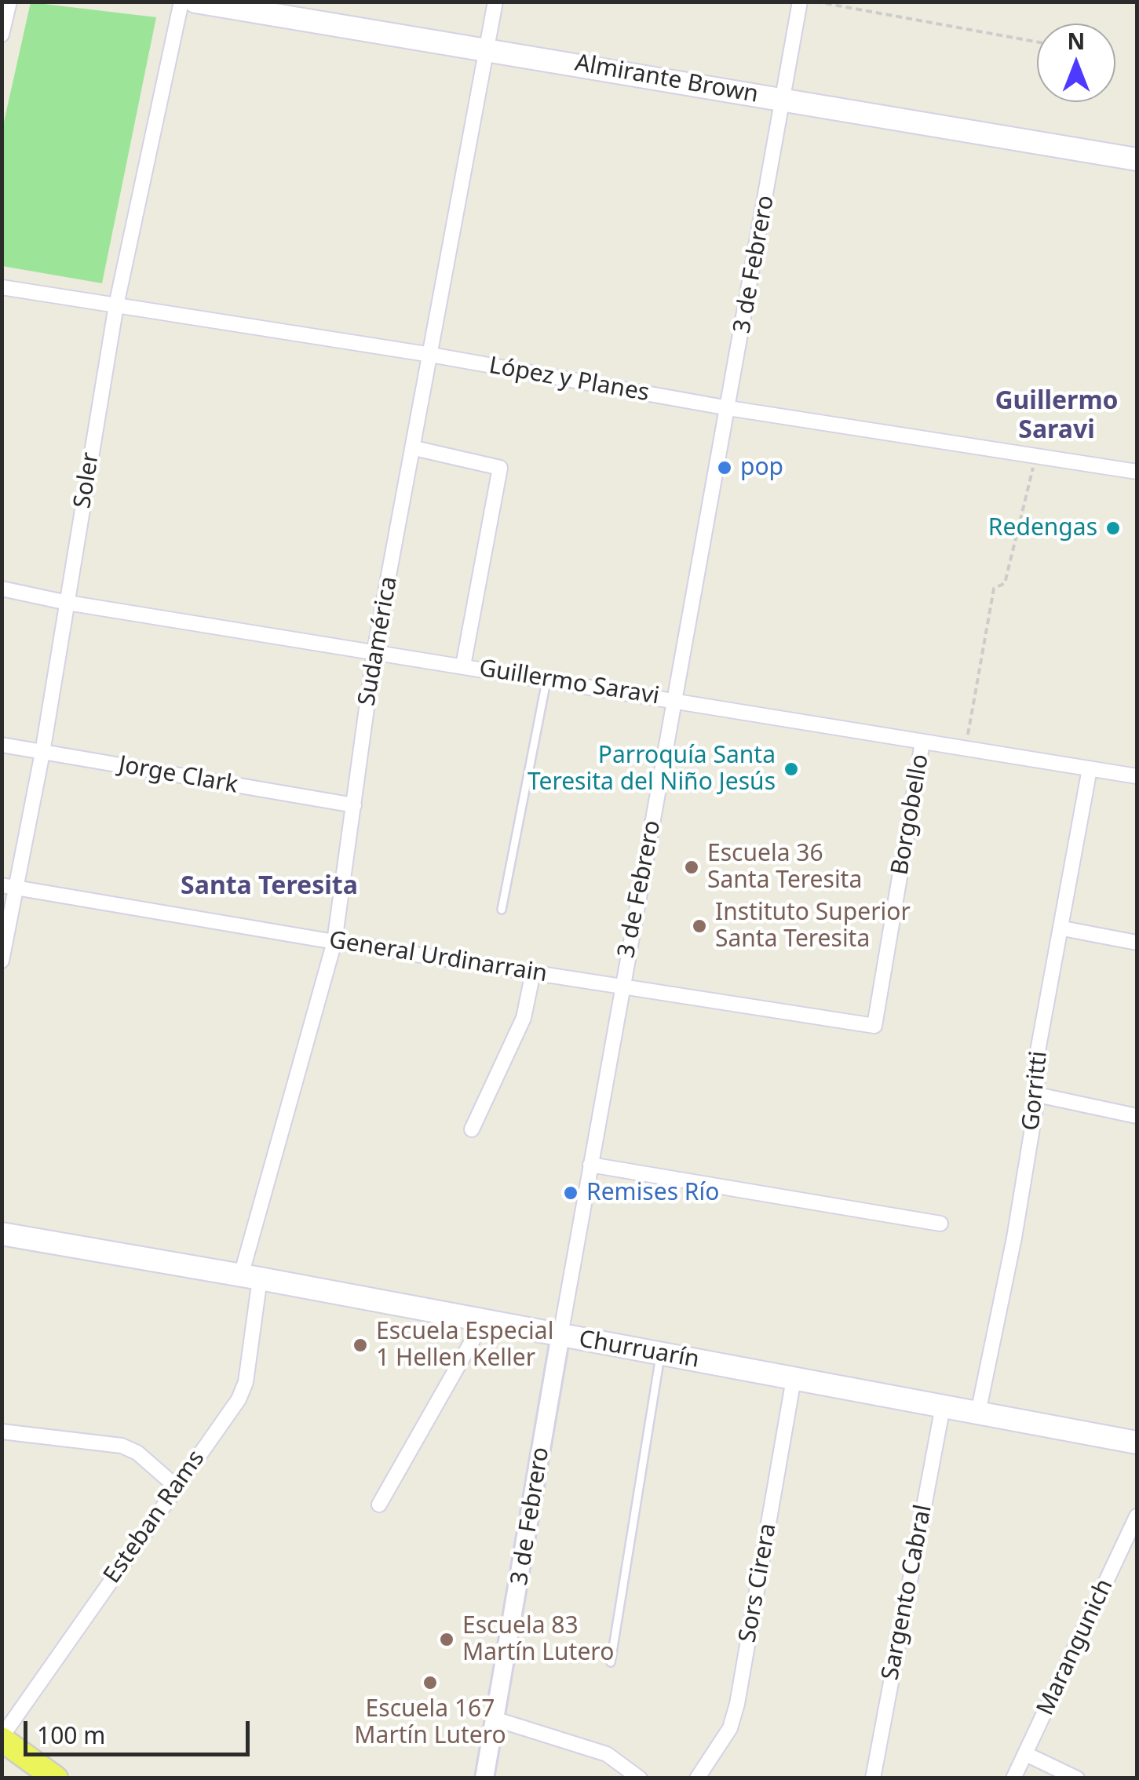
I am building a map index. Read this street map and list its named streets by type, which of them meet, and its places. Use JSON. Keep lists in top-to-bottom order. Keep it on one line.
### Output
{"streets":{"main road":["Almirante Brown","Churruarín"],"street":["3 de Febrero","López y Planes","Soler","Sudamérica","Guillermo Saravi","Jorge Clark","Borgobello","General Urdinarrain","Gorritti","Esteban Rams","Sors Cirera","Sargento Cabral","Marangunich"]},"crossings":[["Almirante Brown","3 de Febrero"],["Almirante Brown","Sudamérica"],["3 de Febrero","López y Planes"],["3 de Febrero","Guillermo Saravi"],["3 de Febrero","General Urdinarrain"],["3 de Febrero","Churruarín"],["López y Planes","Soler"],["López y Planes","Sudamérica"],["Soler","Guillermo Saravi"],["Soler","Jorge Clark"],["Soler","General Urdinarrain"],["Sudamérica","Guillermo Saravi"],["Sudamérica","Jorge Clark"],["Sudamérica","General Urdinarrain"],["Sudamérica","Churruarín"],["Sudamérica","Esteban Rams"],["Guillermo Saravi","Borgobello"],["Guillermo Saravi","Gorritti"],["Borgobello","General Urdinarrain"],["Gorritti","Churruarín"],["Churruarín","Esteban Rams"],["Churruarín","Sors Cirera"],["Churruarín","Sargento Cabral"]],"districts":["Guillermo Saravi","Santa Teresita"],"places":["pop","Redengas","Parroquía Santa Teresita del Niño Jesús","Escuela 36 Santa Teresita","Instituto Superior Santa Teresita","Remises Río","Escuela Especial 1 Hellen Keller","Escuela 83 Martín Lutero","Escuela 167 Martín Lutero"],"scale_bar":"100 m","north":"top"}
